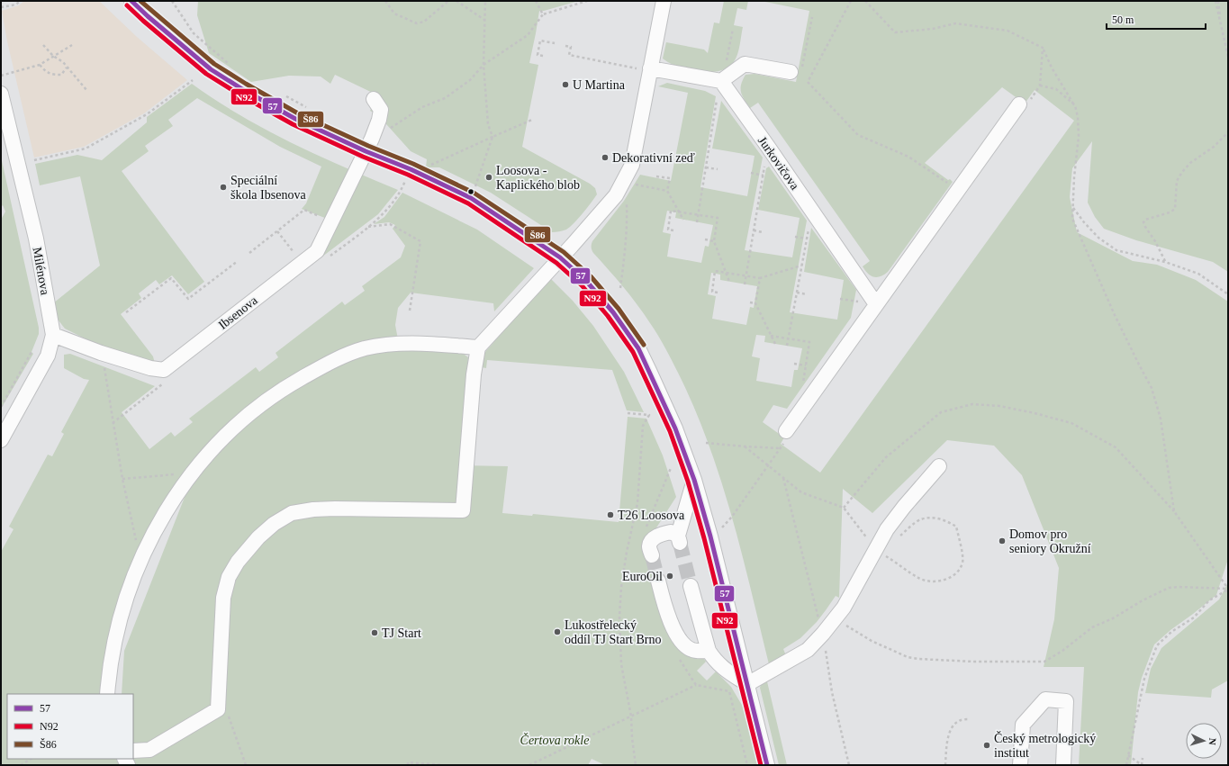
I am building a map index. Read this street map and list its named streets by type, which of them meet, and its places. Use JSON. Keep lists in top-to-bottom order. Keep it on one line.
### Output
{"streets":{"street":["Jurkovičova","Milénova","Ibsenova"]},"crossings":[["Milénova","Ibsenova"]],"parks":["Čertova rokle"],"places":["U Martina","Dekorativní zeď","Loosova - Kaplického blob","Speciální škola Ibsenova","T26 Loosova","Domov pro seniory Okružní","EuroOil","Lukostřelecký oddíl TJ Start Brno","TJ Start","Český metrologický institut"],"lines":["transit line 57","transit line Š86","transit line N92"],"legend":["57","N92","Š86"],"scale_bar":"50 m","north":"right"}
